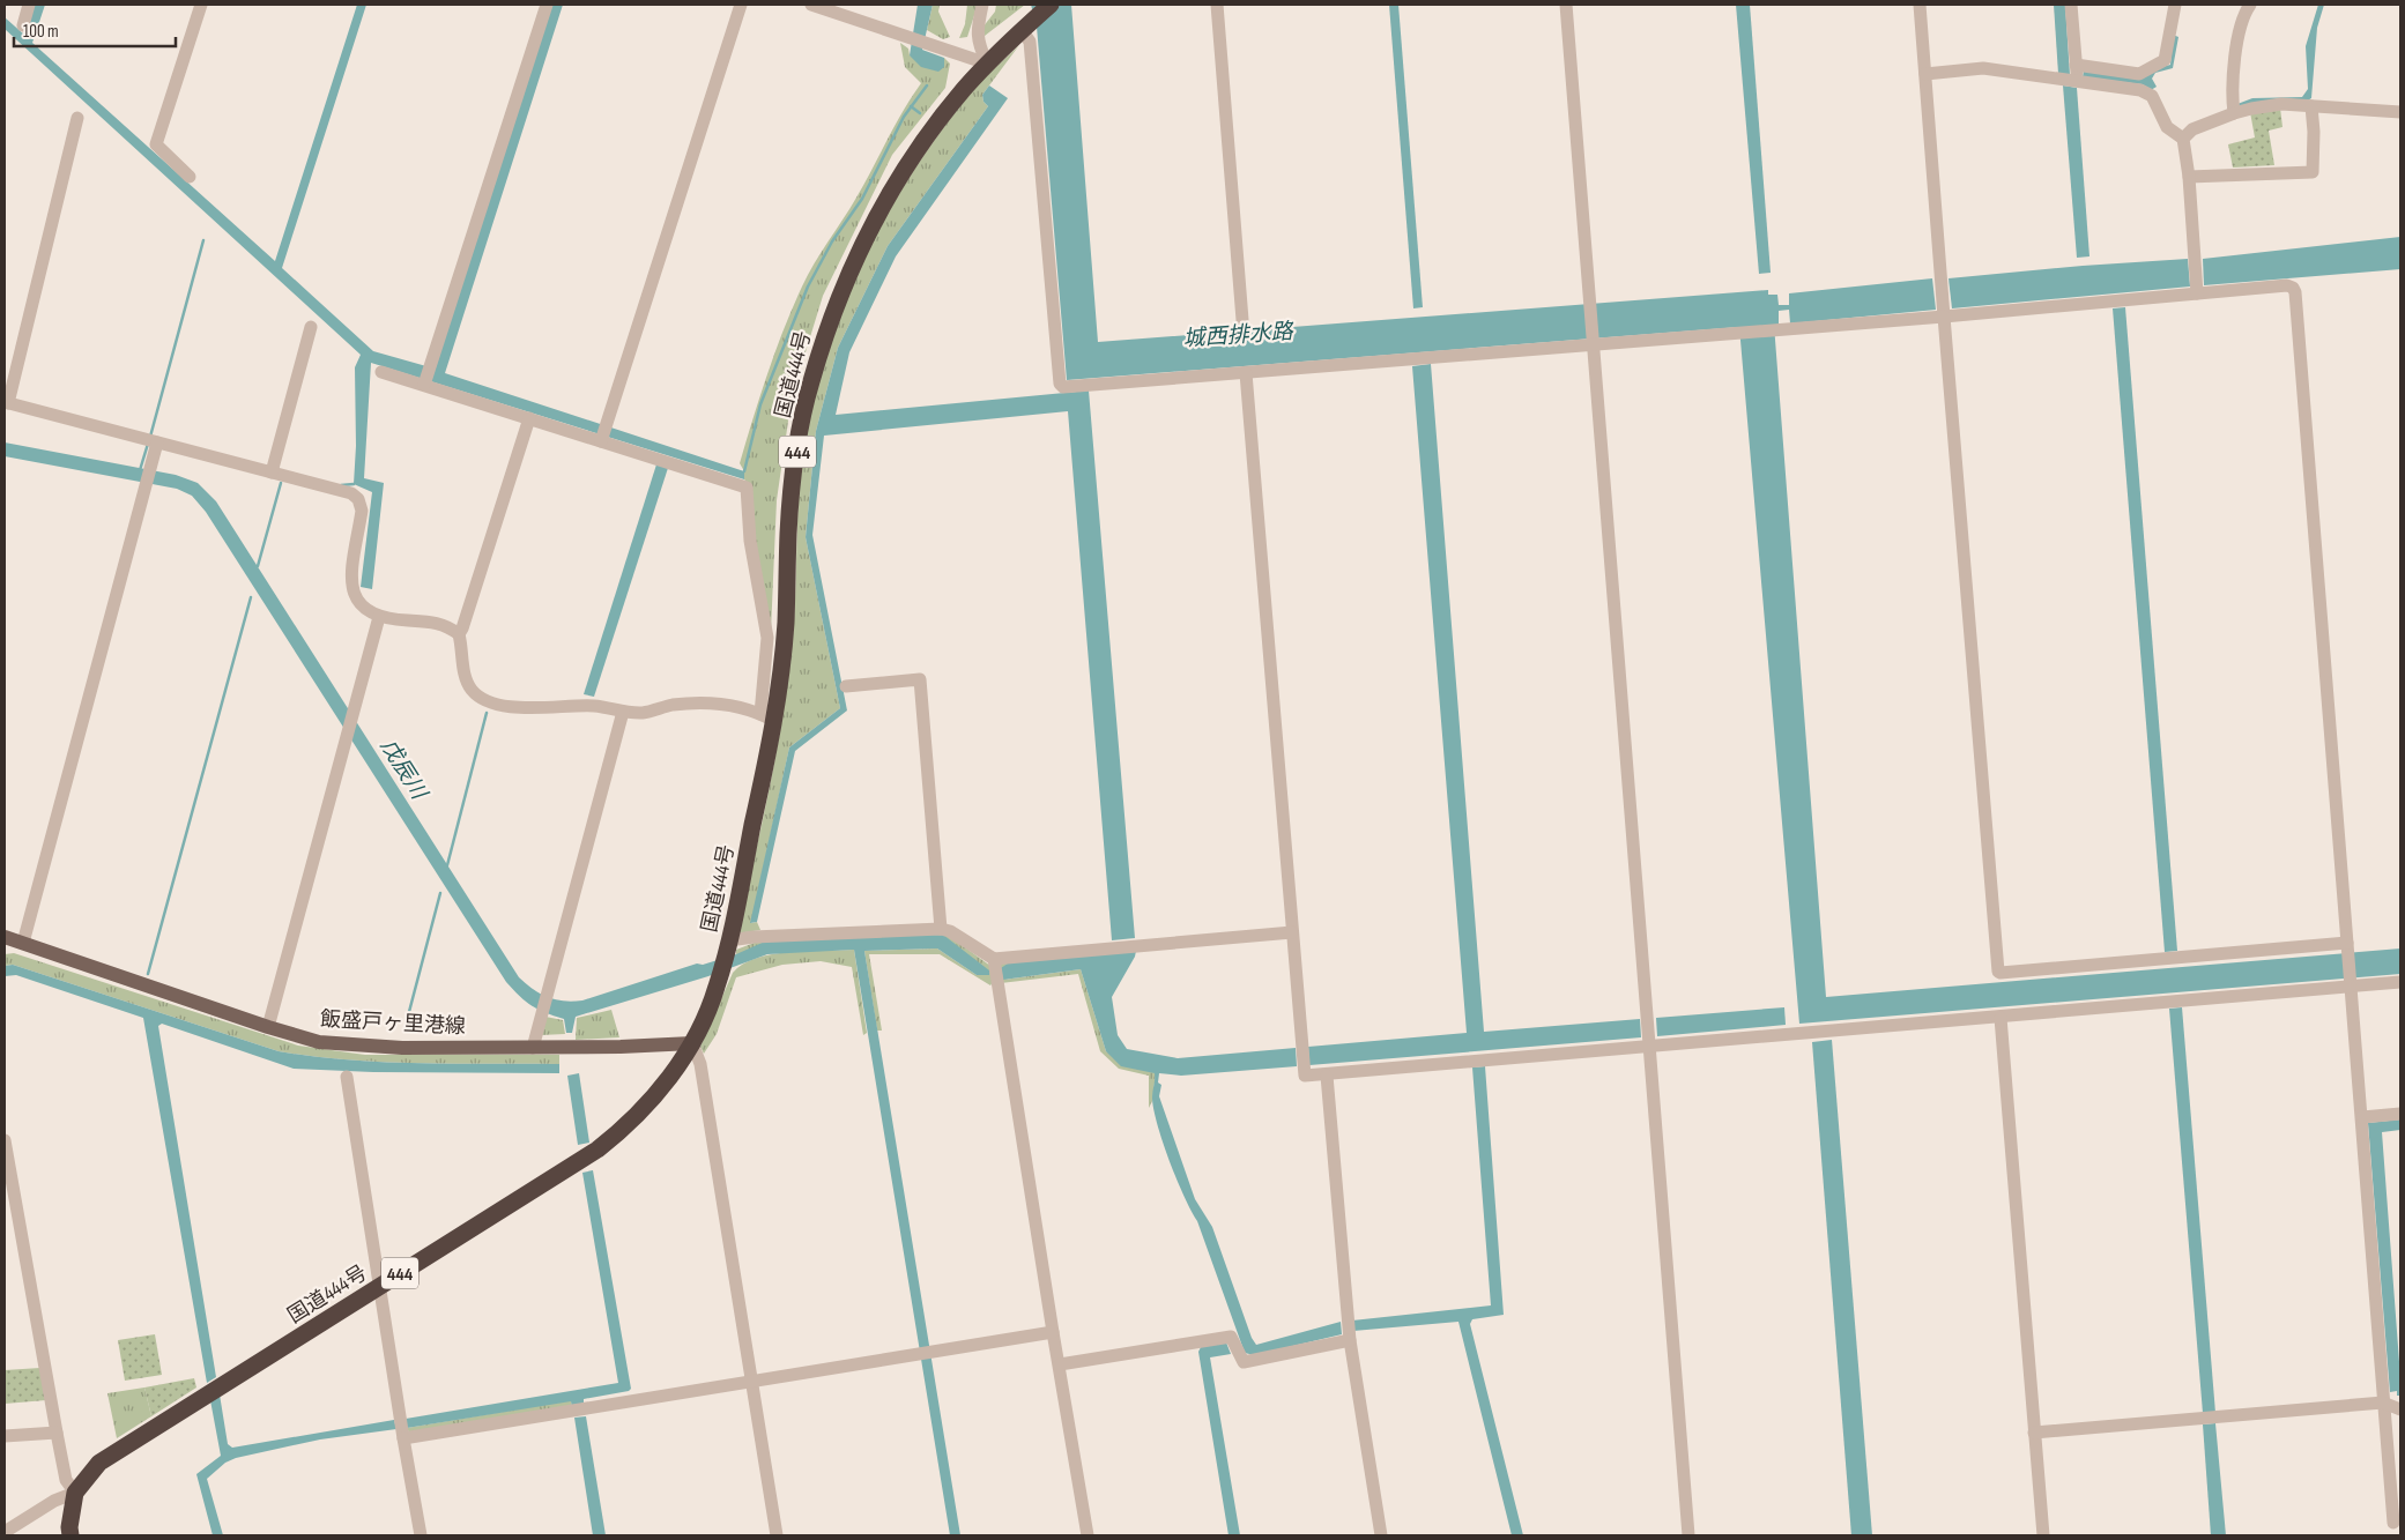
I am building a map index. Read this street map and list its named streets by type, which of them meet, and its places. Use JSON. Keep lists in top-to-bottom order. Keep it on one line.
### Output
{"streets":{"highway":["国道444号","444"],"main road":["飯盛戸ヶ里港線"]},"crossings":[["国道444号","飯盛戸ヶ里港線"]],"water":["城西排水路","戊辰川"],"scale_bar":"100 m"}
